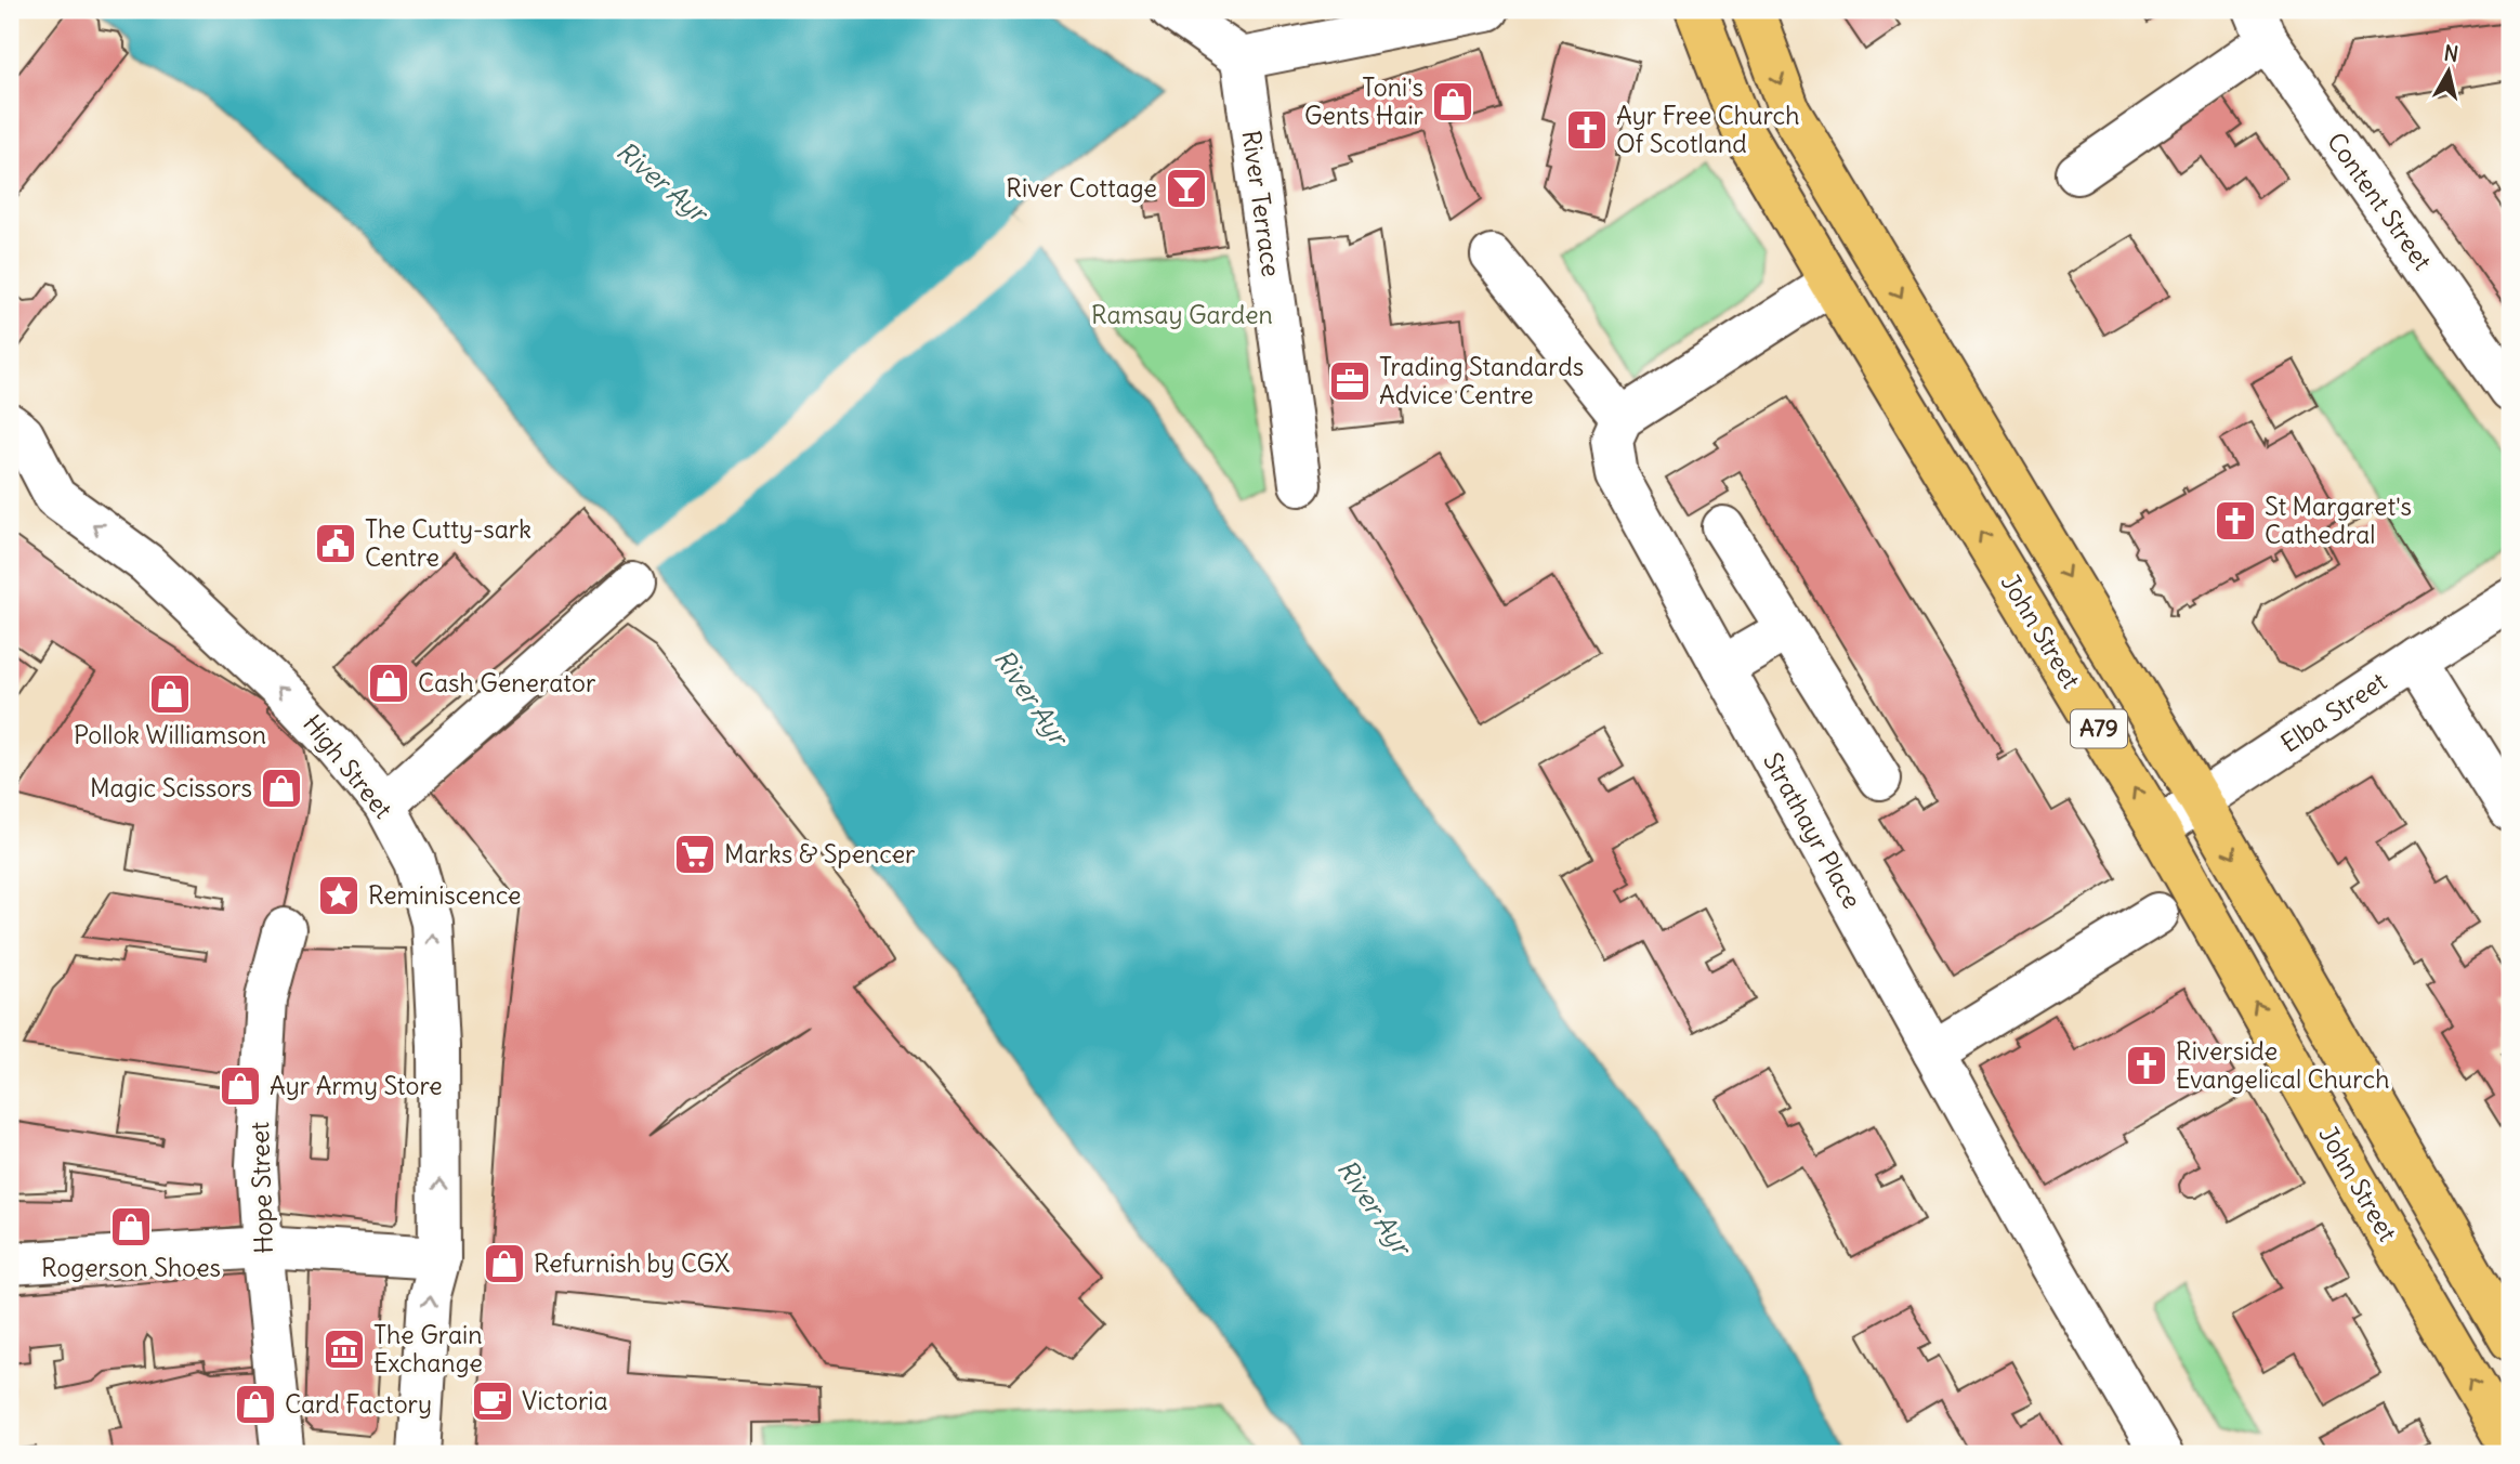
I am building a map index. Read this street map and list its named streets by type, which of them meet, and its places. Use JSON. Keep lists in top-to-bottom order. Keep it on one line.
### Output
{"streets":{"main road":["John Street","A79"],"street":["Content Street","River Terrace","Elba Street","High Street","Strathayr Place","Hope Street"]},"crossings":[["John Street","Elba Street"]],"one_way":["High Street"],"water":["River Ayr"],"parks":["Ramsay Garden"],"places":{"shop":["Toni's Gents Hair","Cash Generator","Pollok Williamson","Magic Scissors","Ayr Army Store","Rogerson Shoes","Refurnish by CGX","Card Factory"],"church":["Ayr Free Church Of Scotland","St Margaret's Cathedral","Riverside Evangelical Church"],"bar":["River Cottage"],"office":["Trading Standards Advice Centre"],"public building":["The Cutty-sark Centre"],"supermarket":["Marks & Spencer"],"place":["Reminiscence"],"museum":["The Grain Exchange"],"cafe":["Victoria"]},"north":"top"}
